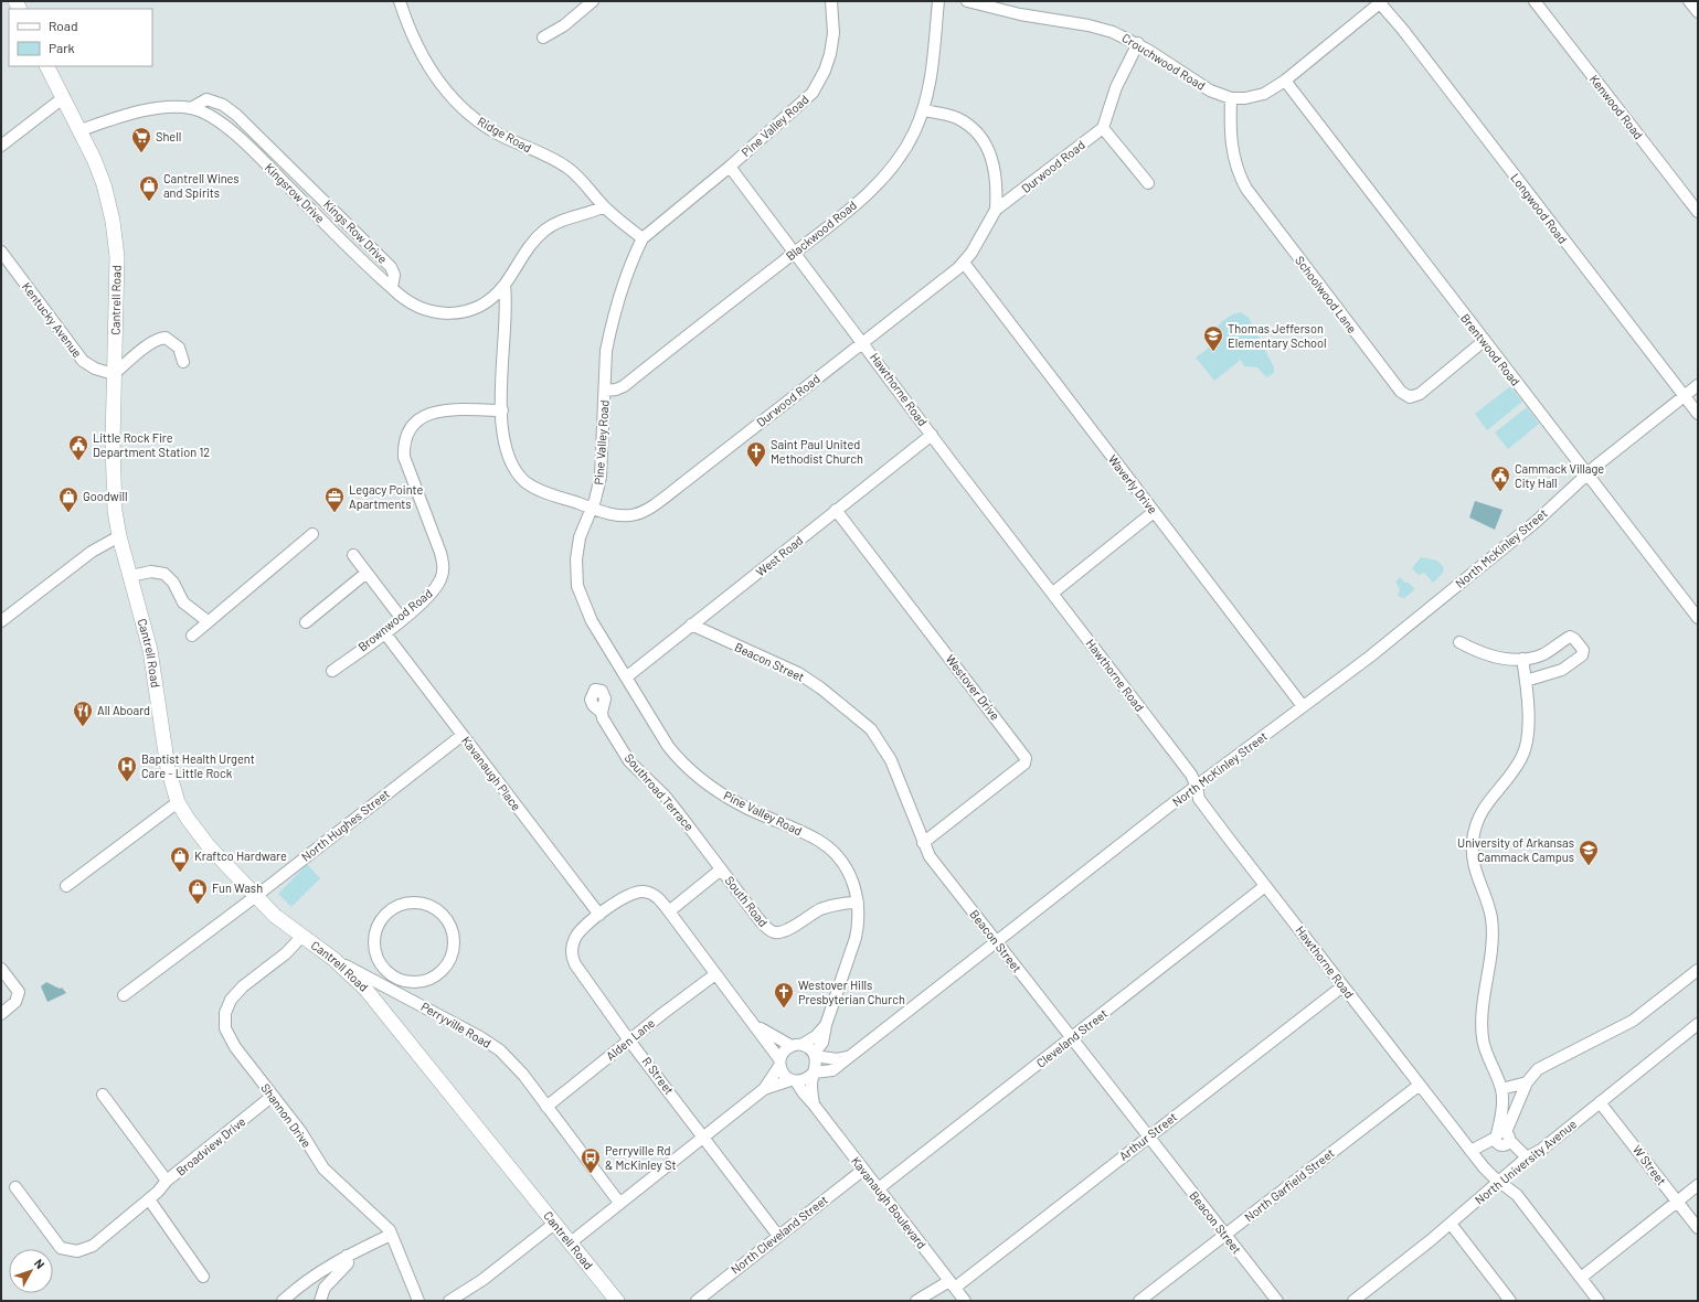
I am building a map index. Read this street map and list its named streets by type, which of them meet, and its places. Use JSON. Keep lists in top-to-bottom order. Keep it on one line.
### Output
{"streets":{"main road":["Cantrell Road"],"street":["Crouchwood Road","Kenwood Road","Pine Valley Road","Ridge Road","Durwood Road","Kingsrow Drive","Longwood Road","Blackwood Road","Kings Row Drive","Schoolwood Lane","Kentucky Avenue","Brentwood Road","Hawthorne Road","Waverly Drive","North McKinley Street","West Road","Brownwood Road","Beacon Street","Westover Drive","Kavanaugh Place","Southroad Terrace","North Hughes Street","South Road","Perryville Road","Cleveland Street","Alden Lane","R Street","Shannon Drive","Arthur Street","Broadview Drive","North University Avenue","W Street","North Garfield Street","Kavanaugh Boulevard","North Cleveland Street"]},"crossings":[["Crouchwood Road","Longwood Road"],["Crouchwood Road","Schoolwood Lane"],["Crouchwood Road","Brentwood Road"],["Pine Valley Road","Ridge Road"],["Pine Valley Road","Durwood Road"],["Pine Valley Road","Blackwood Road"],["Pine Valley Road","Hawthorne Road"],["Pine Valley Road","North McKinley Street"],["Pine Valley Road","West Road"],["Pine Valley Road","South Road"],["Pine Valley Road","Kavanaugh Boulevard"],["Durwood Road","Hawthorne Road"],["Durwood Road","Waverly Drive"],["Durwood Road","Brownwood Road"],["Kingsrow Drive","Kings Row Drive"],["Longwood Road","North McKinley Street"],["Blackwood Road","Hawthorne Road"],["Kings Row Drive","Cantrell Road"],["Schoolwood Lane","Brentwood Road"],["Cantrell Road","Kentucky Avenue"],["Cantrell Road","North Hughes Street"],["Cantrell Road","Perryville Road"],["Cantrell Road","Shannon Drive"],["Brentwood Road","North McKinley Street"],["Hawthorne Road","North McKinley Street"],["Hawthorne Road","West Road"],["Hawthorne Road","Cleveland Street"],["Hawthorne Road","Arthur Street"],["Hawthorne Road","North University Avenue"],["Hawthorne Road","North Garfield Street"],["Waverly Drive","North McKinley Street"],["North McKinley Street","Beacon Street"],["North McKinley Street","Kavanaugh Boulevard"],["West Road","Beacon Street"],["West Road","Westover Drive"],["Brownwood Road","Kavanaugh Place"],["Beacon Street","Westover Drive"],["Beacon Street","Cleveland Street"],["Beacon Street","Arthur Street"],["Beacon Street","North Garfield Street"],["Kavanaugh Place","North Hughes Street"],["Kavanaugh Place","R Street"],["Southroad Terrace","South Road"],["Perryville Road","Alden Lane"],["Cleveland Street","Kavanaugh Boulevard"],["Alden Lane","R Street"],["R Street","North Cleveland Street"],["Shannon Drive","Broadview Drive"],["Arthur Street","Kavanaugh Boulevard"],["North University Avenue","W Street"],["Kavanaugh Boulevard","North Cleveland Street"]],"places":{"supermarket":["Shell"],"shop":["Cantrell Wines and Spirits","Goodwill","Kraftco Hardware","Fun Wash"],"school or university":["Thomas Jefferson Elementary School","University of Arkansas Cammack Campus"],"public building":["Little Rock Fire Department Station 12","Cammack Village City Hall"],"church":["Saint Paul United Methodist Church","Westover Hills Presbyterian Church"],"office":["Legacy Pointe Apartments"],"restaurant":["All Aboard"],"hospital":["Baptist Health Urgent Care - Little Rock"],"bus stop":["Perryville Rd & McKinley St"]},"legend":["Road","Park"],"north":"top right"}
